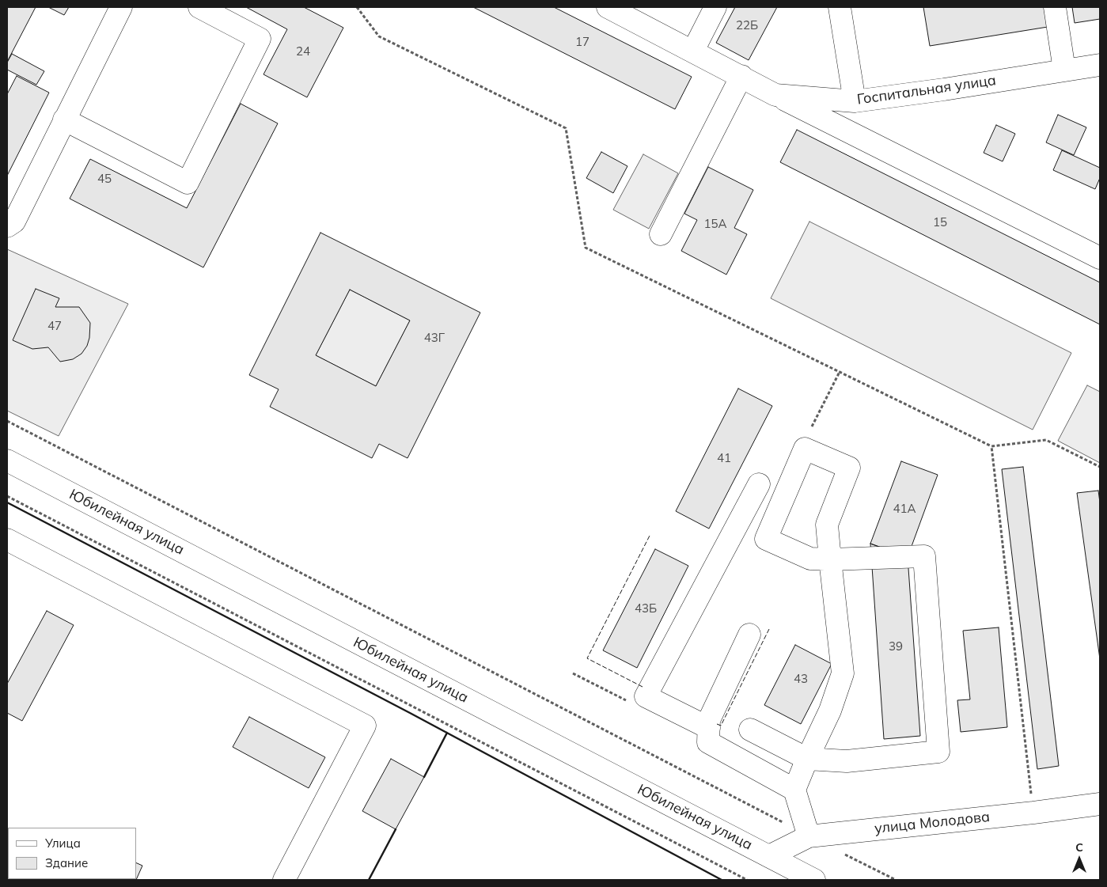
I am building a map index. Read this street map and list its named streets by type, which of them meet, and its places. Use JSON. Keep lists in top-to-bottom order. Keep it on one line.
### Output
{"streets":{"main road":["Госпитальная улица","Юбилейная улица","улица Молодова"]},"crossings":[["Юбилейная улица","улица Молодова"]],"house_numbers":["22Б","17","24","45","15","15А","47","43Г","41","41А","43Б","39","43"],"legend":["Улица","Здание"],"north":"top"}
